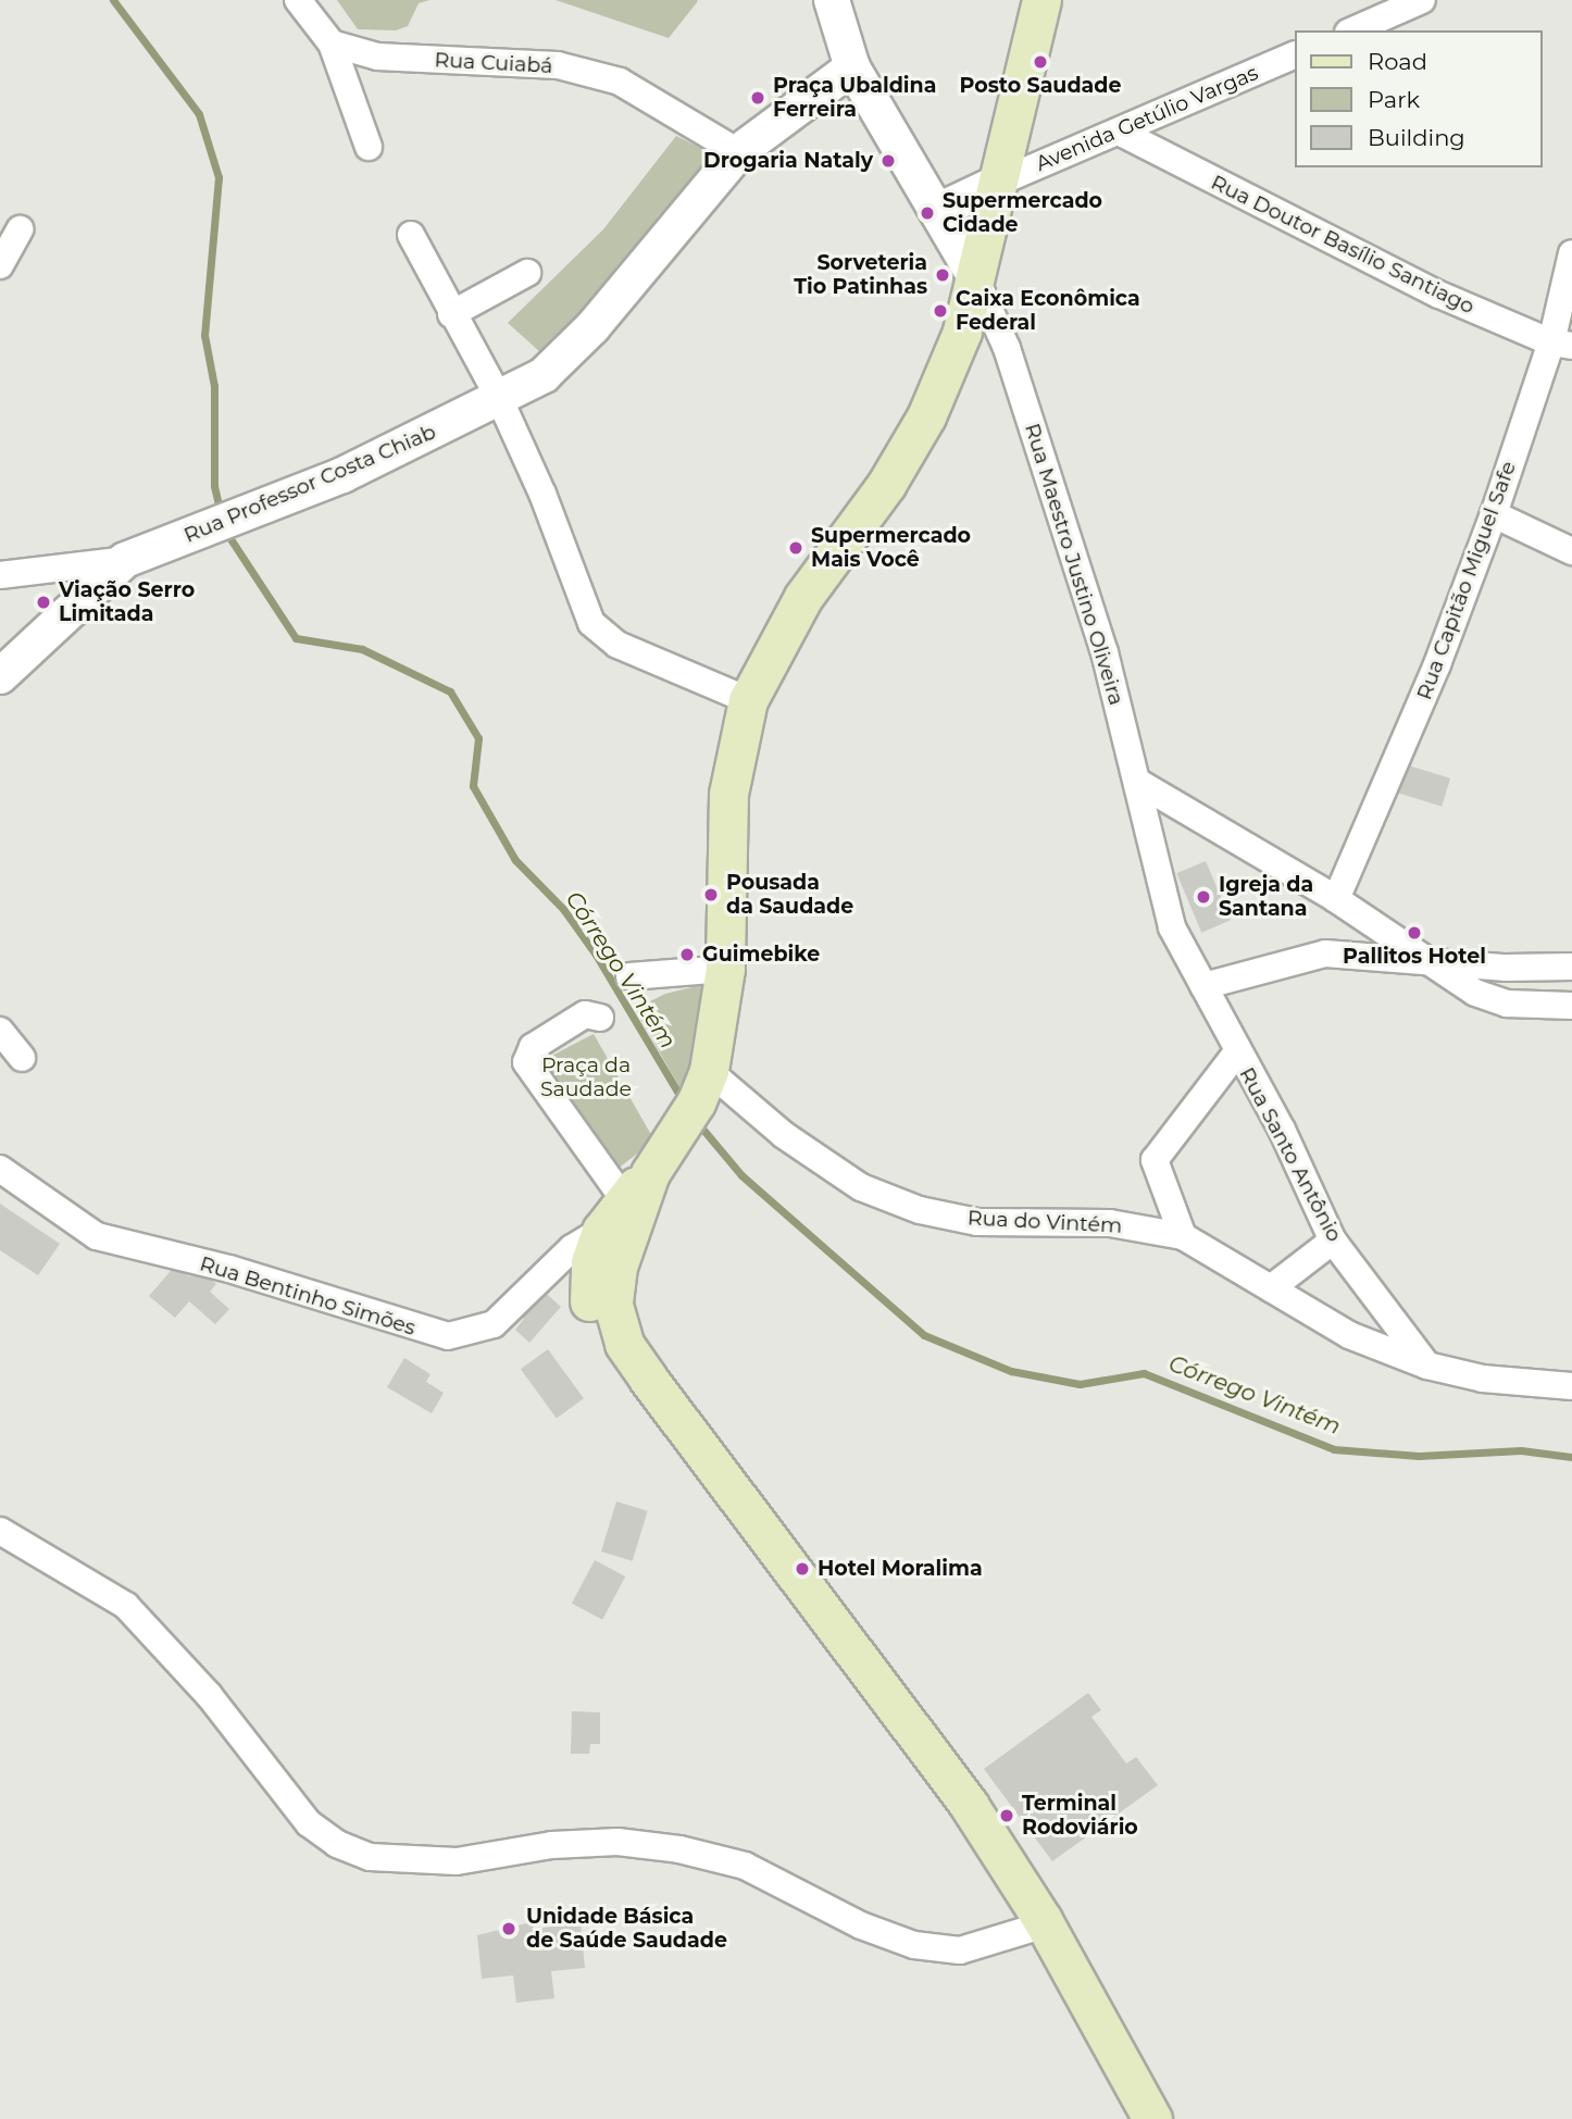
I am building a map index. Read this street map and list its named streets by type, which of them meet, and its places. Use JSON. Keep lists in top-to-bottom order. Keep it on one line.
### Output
{"streets":{"street":["Rua Cuiabá","Avenida Getúlio Vargas","Rua Doutor Basílio Santiago","Rua Professor Costa Chiab","Rua Maestro Justino Oliveira","Rua Capitão Miguel Safe","Rua Santo Antônio","Rua do Vintém","Rua Bentinho Simões"]},"crossings":[["Rua Cuiabá","Rua Professor Costa Chiab"],["Avenida Getúlio Vargas","Rua Doutor Basílio Santiago"],["Rua Doutor Basílio Santiago","Rua Capitão Miguel Safe"],["Rua Maestro Justino Oliveira","Rua Santo Antônio"],["Rua Santo Antônio","Rua do Vintém"]],"water":["Córrego Vintém"],"parks":["Praça da Saudade"],"places":["Posto Saudade","Praça Ubaldina Ferreira","Drogaria Nataly","Supermercado Cidade","Sorveteria Tio Patinhas","Caixa Econômica Federal","Supermercado Mais Você","Viação Serro Limitada","Pousada da Saudade","Igreja da Santana","Pallitos Hotel","Guimebike","Hotel Moralima","Terminal Rodoviário","Unidade Básica de Saúde Saudade"],"legend":["Road","Park","Building"]}
